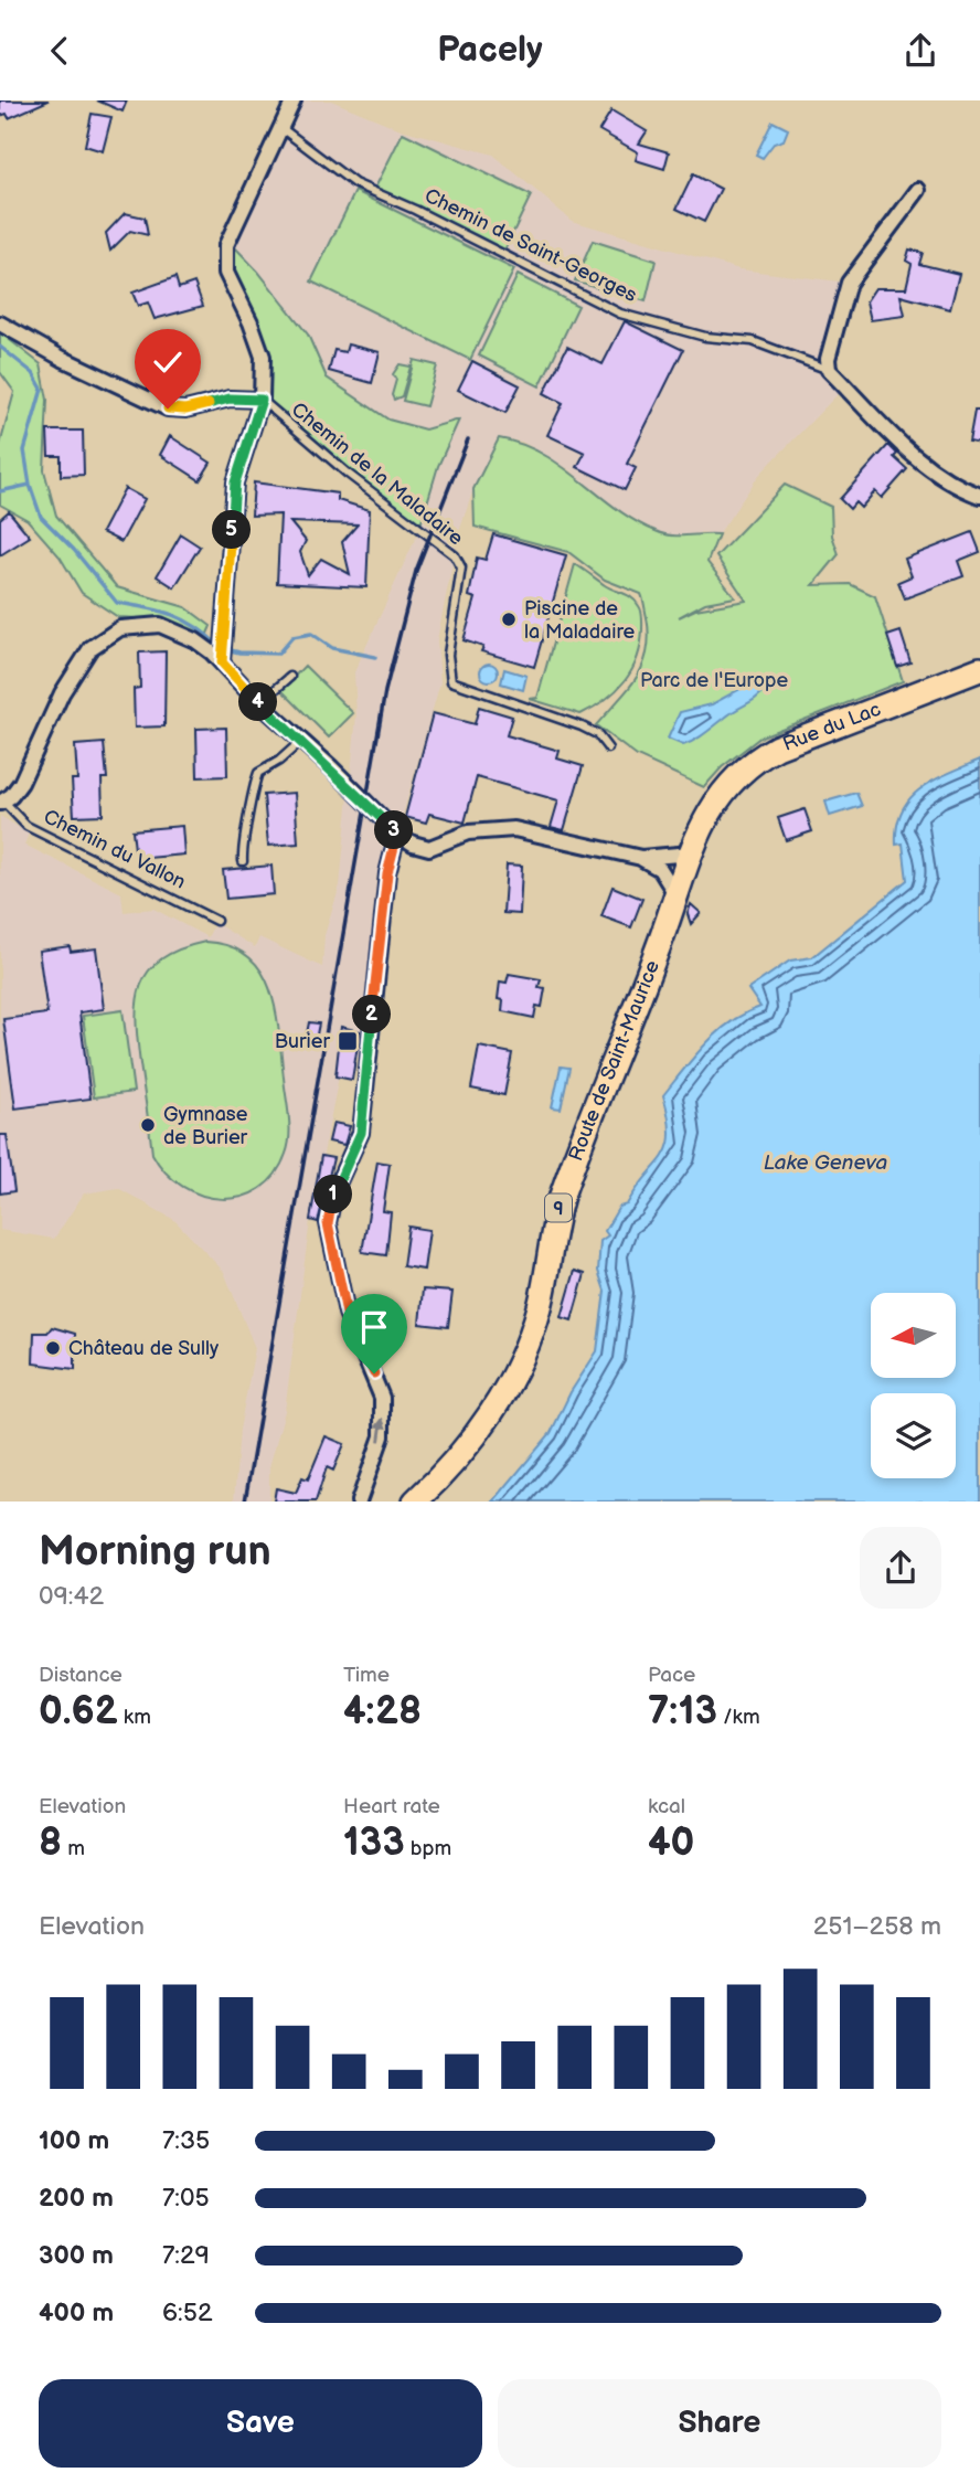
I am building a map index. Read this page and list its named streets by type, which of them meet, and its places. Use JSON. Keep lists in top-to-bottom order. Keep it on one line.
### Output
{"streets":{"main road":["Rue du Lac","Route de Saint-Maurice","9"],"street":["Chemin de Saint-Georges","Chemin du Vallon"],"lane":["Chemin de la Maladaire"]},"crossings":[["Rue du Lac","Route de Saint-Maurice"],["Chemin du Vallon","Route de Saint-Maurice"]],"water":["Lake Geneva"],"parks":["Parc de l'Europe"],"places":{"other":["Piscine de la Maladaire","Gymnase de Burier","Château de Sully"],"transit":["Burier"]},"north":"left","page":{"header":"Pacely","pins":["5","4","3","2","1"],"heading":["Morning run","09:42"],"stats":[["Distance","0.62 km"],["Time","4:28"],["Pace","7:13 /km"],["Elevation","8 m"],["Heart rate","133 bpm"],["kcal","40"]],"chart":["Elevation","251–258 m"],"list":[{"name":"100 m","note":"7:35"},{"name":"200 m","note":"7:05"},{"name":"300 m","note":"7:29"},{"name":"400 m","note":"6:52"}],"buttons":["Save","Share"]}}
